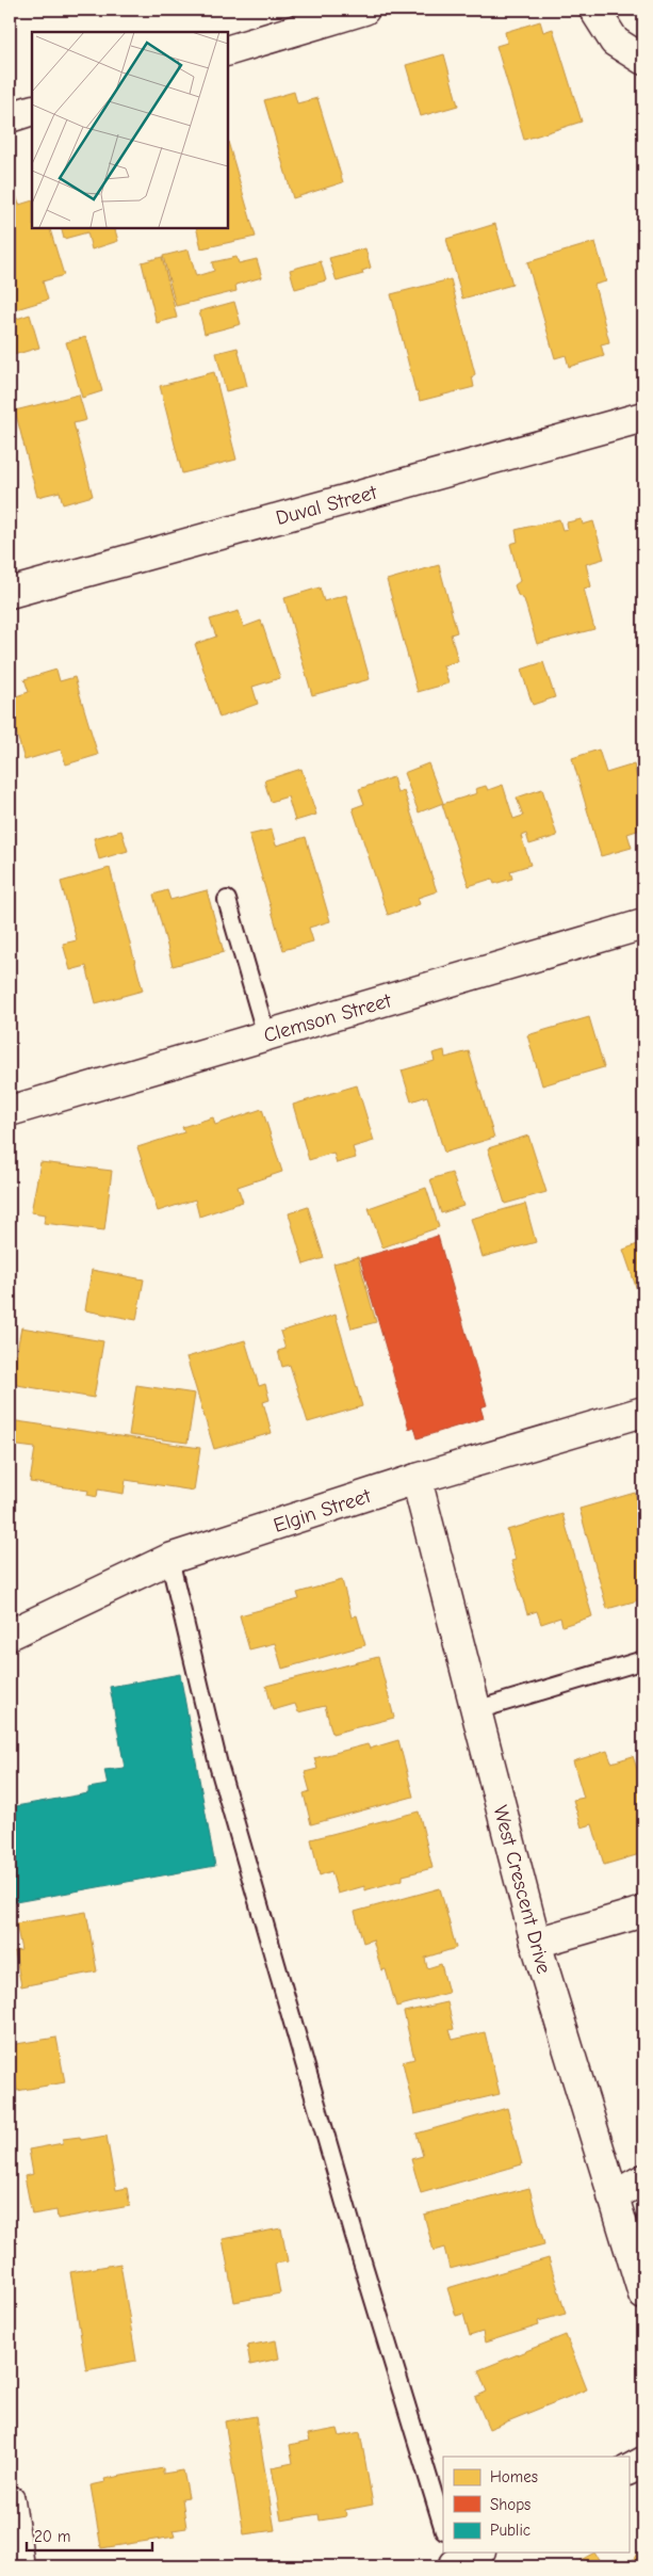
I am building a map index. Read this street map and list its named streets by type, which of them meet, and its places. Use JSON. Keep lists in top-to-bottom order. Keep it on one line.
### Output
{"streets":{"street":["Duval Street","Clemson Street","Elgin Street","West Crescent Drive"]},"crossings":[["Elgin Street","West Crescent Drive"]],"legend":["Homes","Shops","Public"],"scale_bar":"20 m"}
